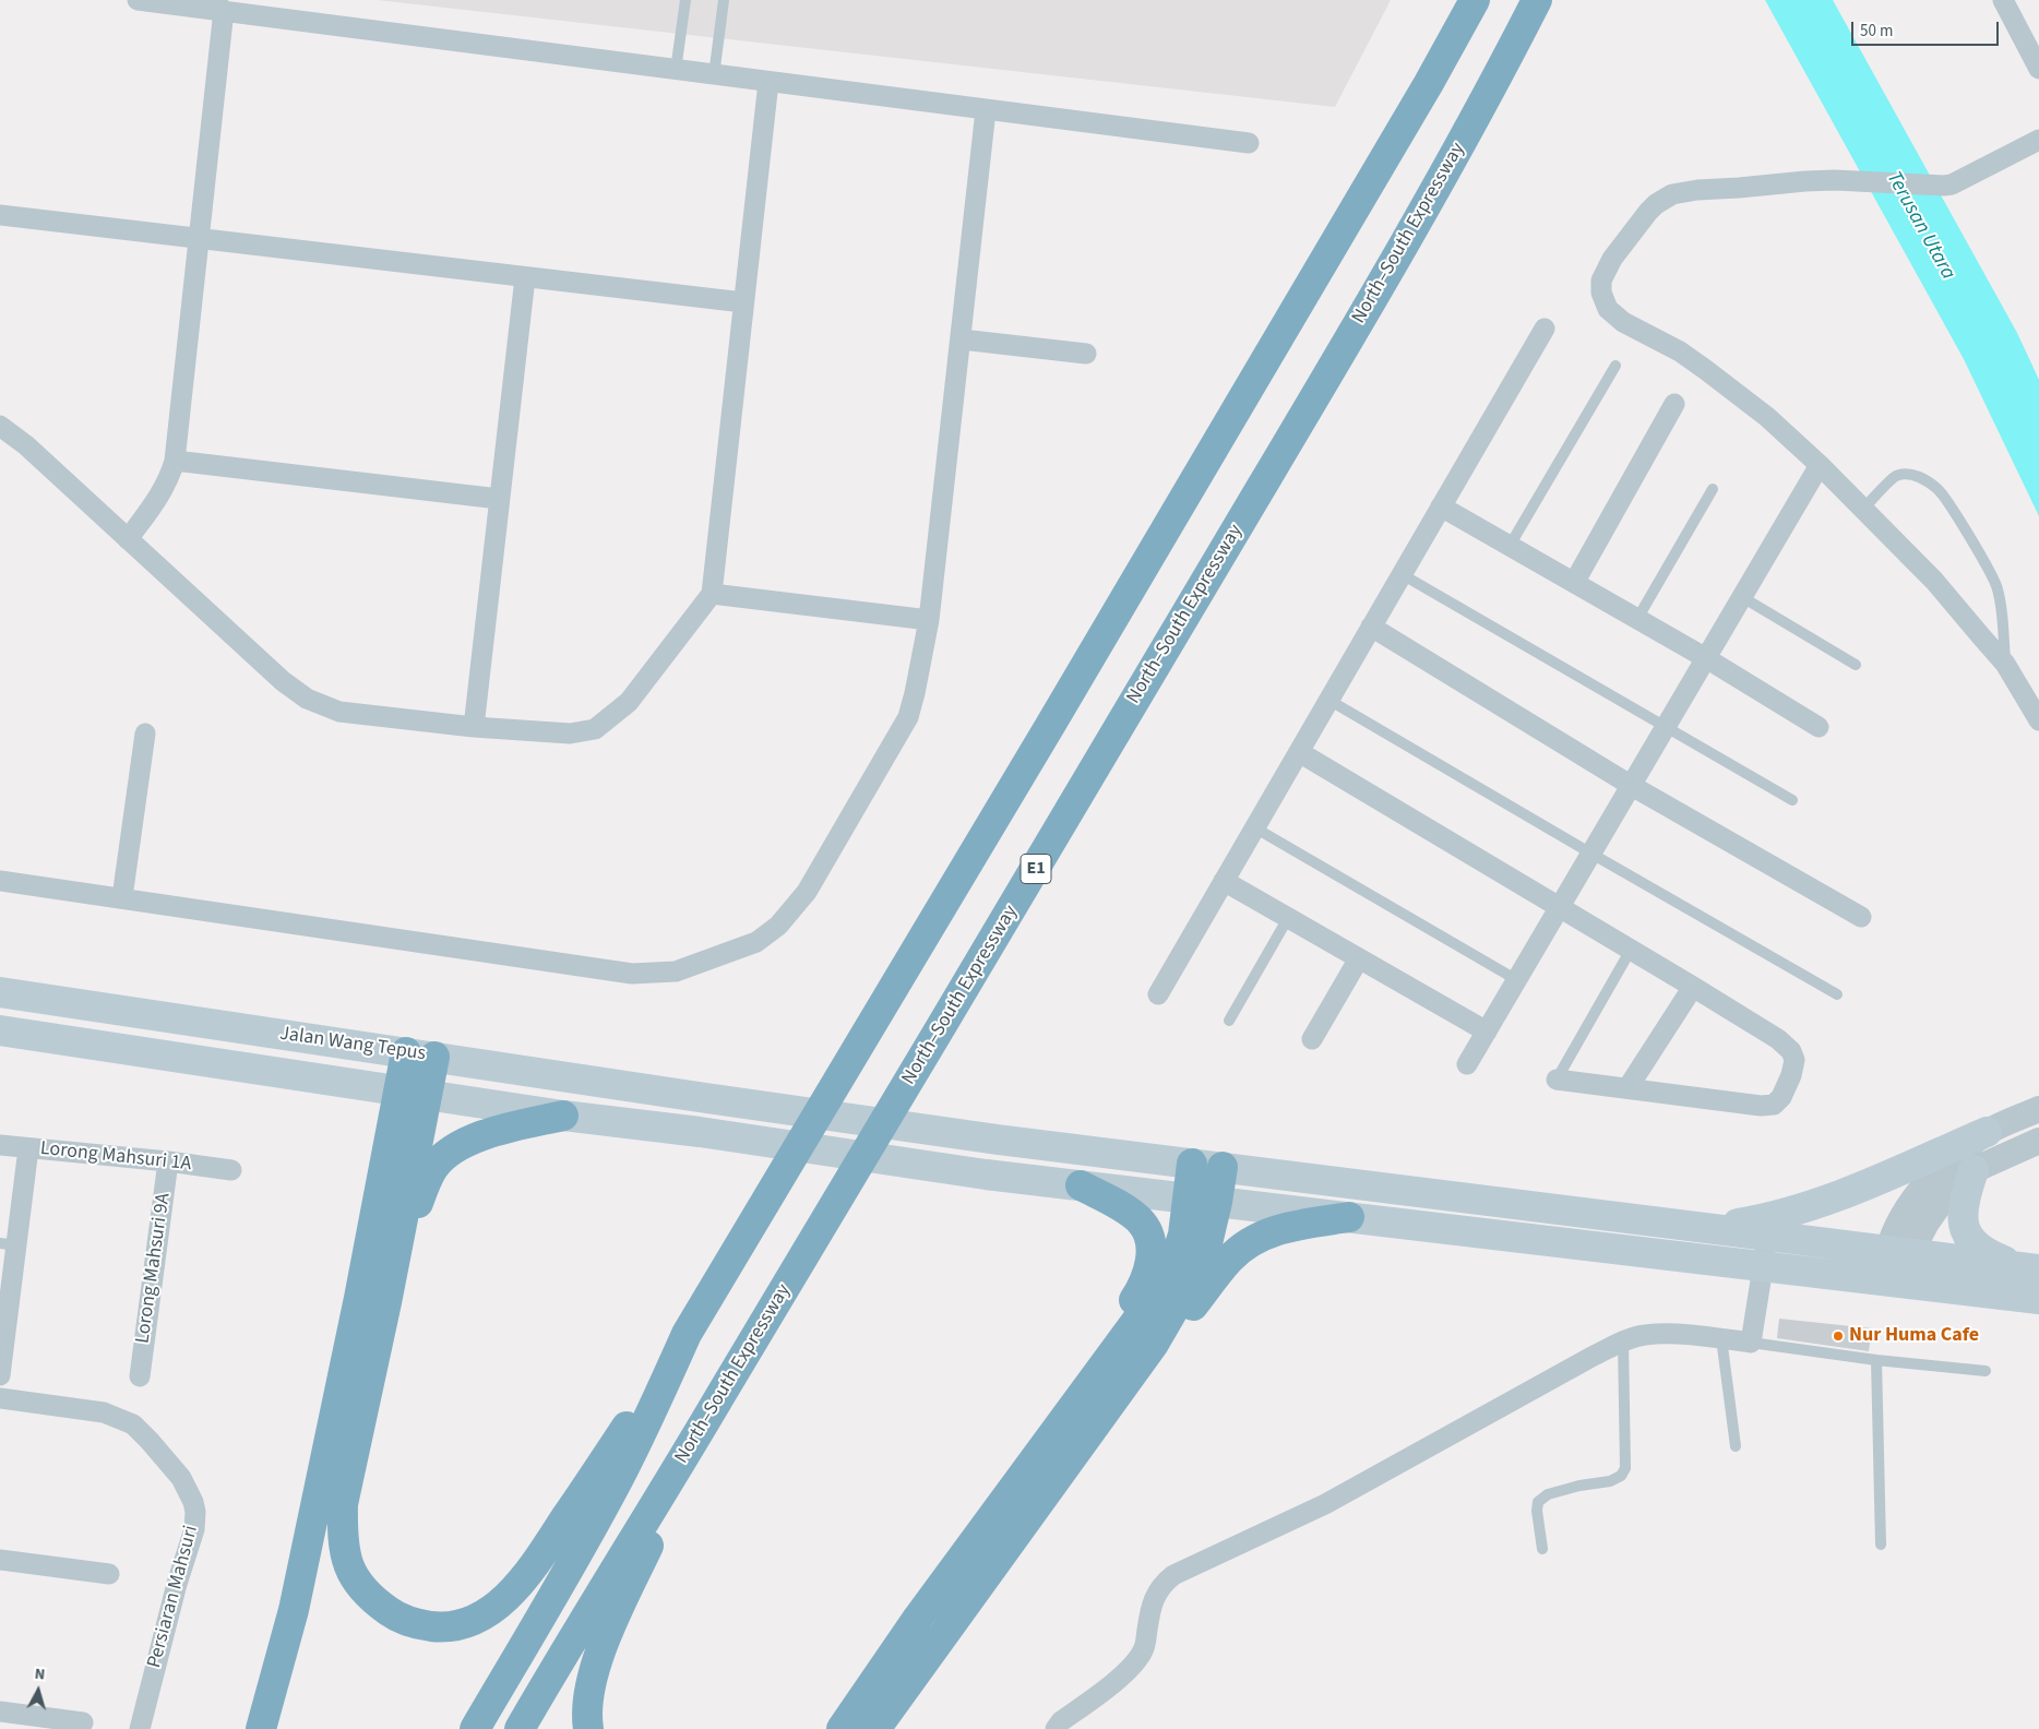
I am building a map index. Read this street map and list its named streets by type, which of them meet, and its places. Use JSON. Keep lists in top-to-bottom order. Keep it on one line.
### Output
{"streets":{"highway":["North–South Expressway","E1"],"main road":["Jalan Wang Tepus"],"street":["Lorong Mahsuri 1A","Lorong Mahsuri 9A","Persiaran Mahsuri"]},"crossings":[["Lorong Mahsuri 1A","Lorong Mahsuri 9A"]],"water":["Terusan Utara"],"places":["Nur Huma Cafe"],"scale_bar":"50 m","north":"top"}
